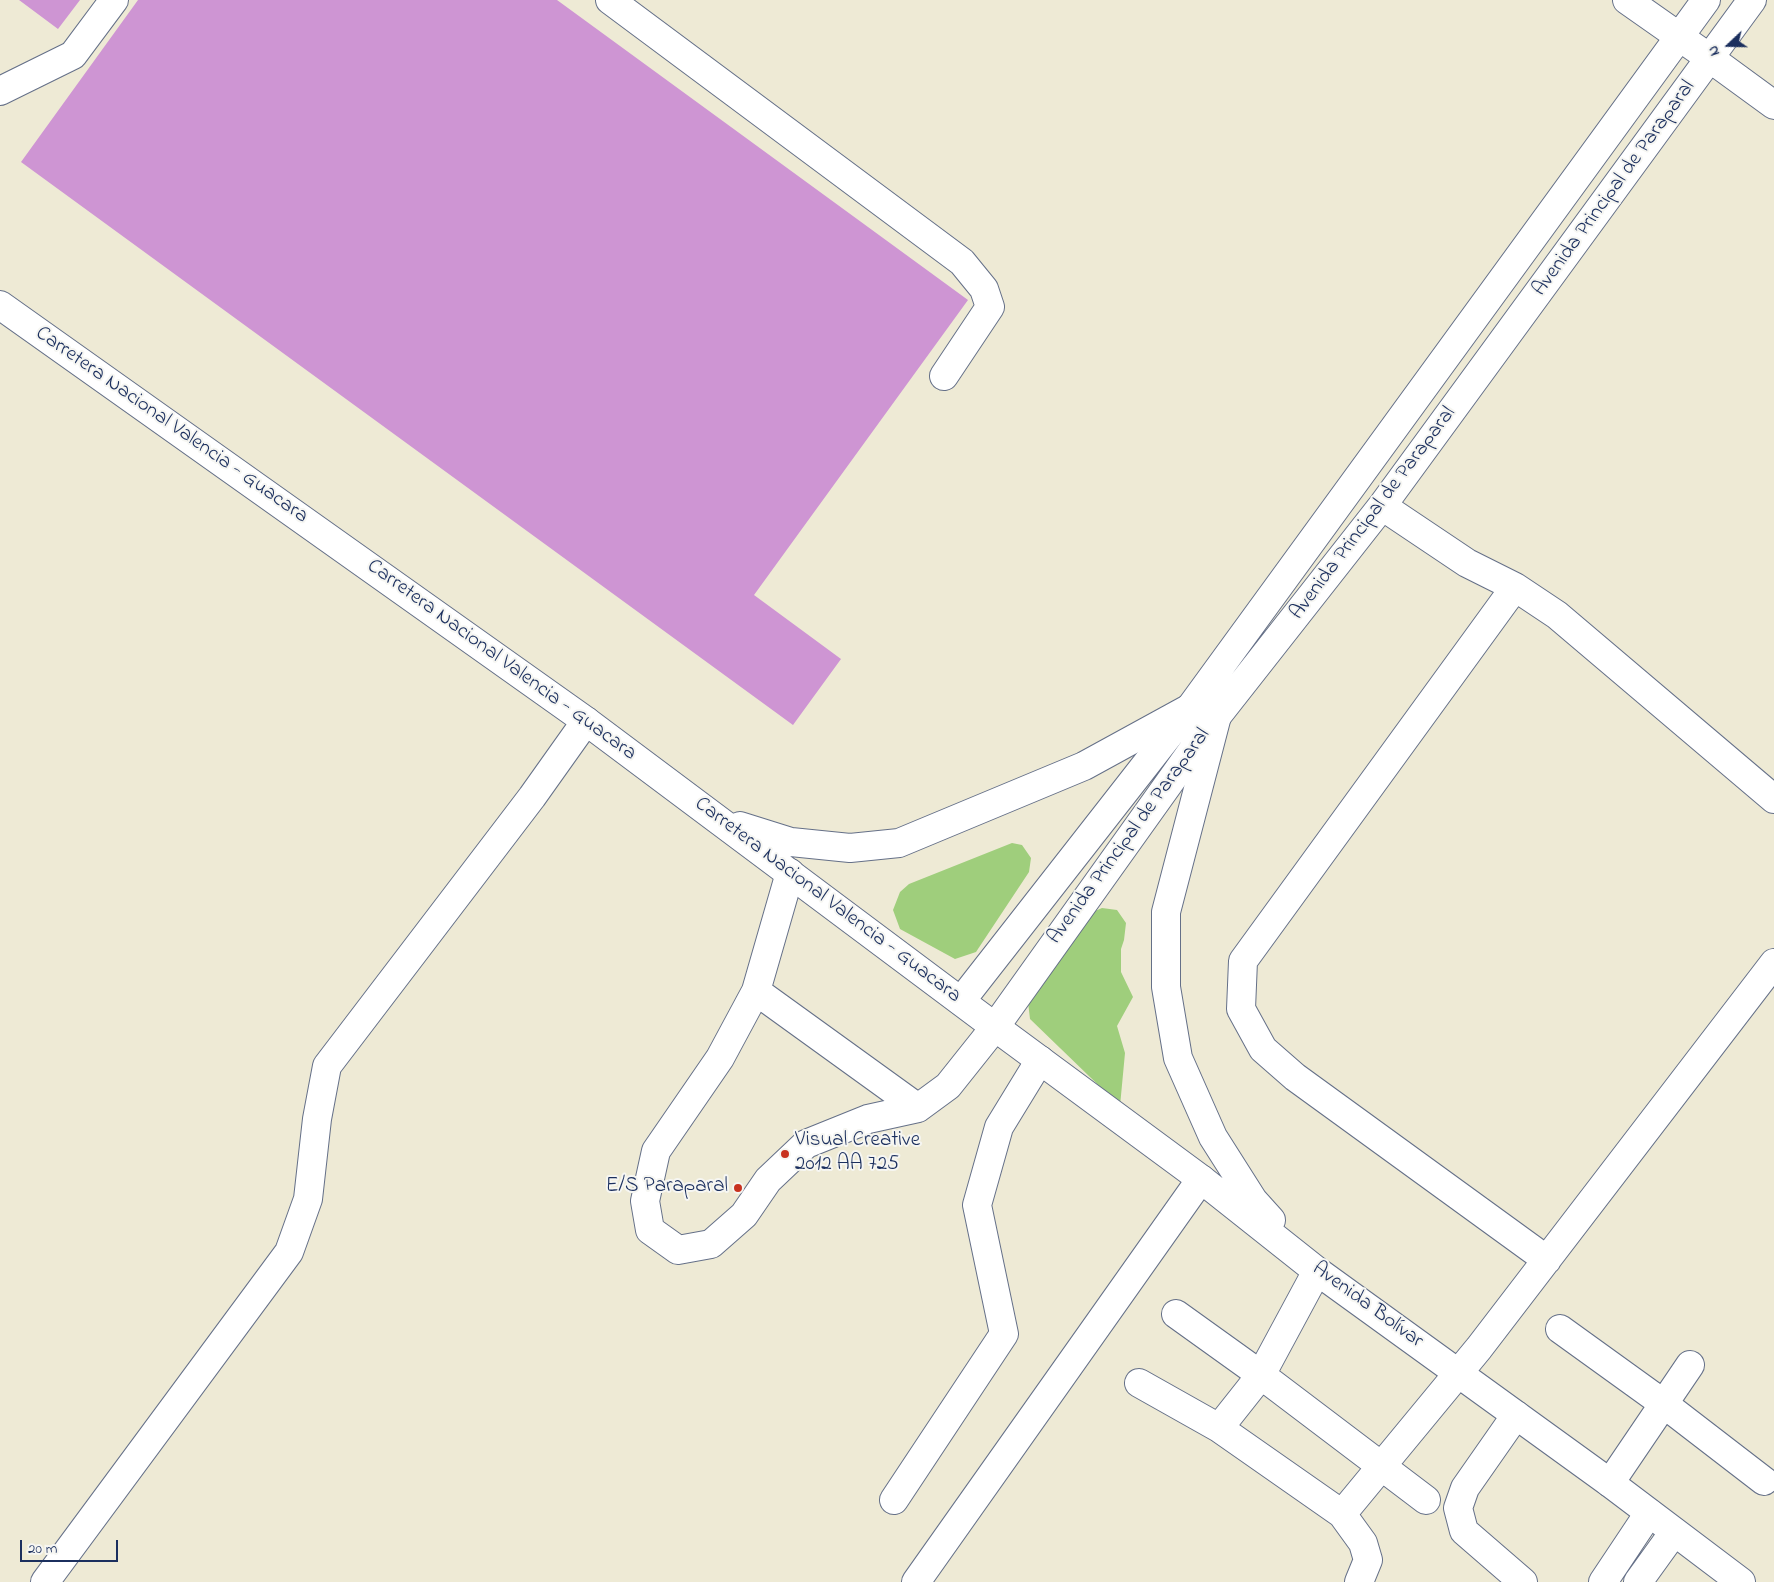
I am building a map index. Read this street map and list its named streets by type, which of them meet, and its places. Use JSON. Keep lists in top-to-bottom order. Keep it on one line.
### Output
{"streets":{"main road":["Avenida Principal de Paraparal","Carretera Nacional Valencia - Guacara","Avenida Bolívar"]},"crossings":[["Avenida Principal de Paraparal","Carretera Nacional Valencia - Guacara"],["Avenida Principal de Paraparal","Avenida Bolívar"],["Carretera Nacional Valencia - Guacara","Avenida Bolívar"]],"places":["Visual Creative 2012 AA 725","E/S Paraparal"],"scale_bar":"20 m","north":"left"}
